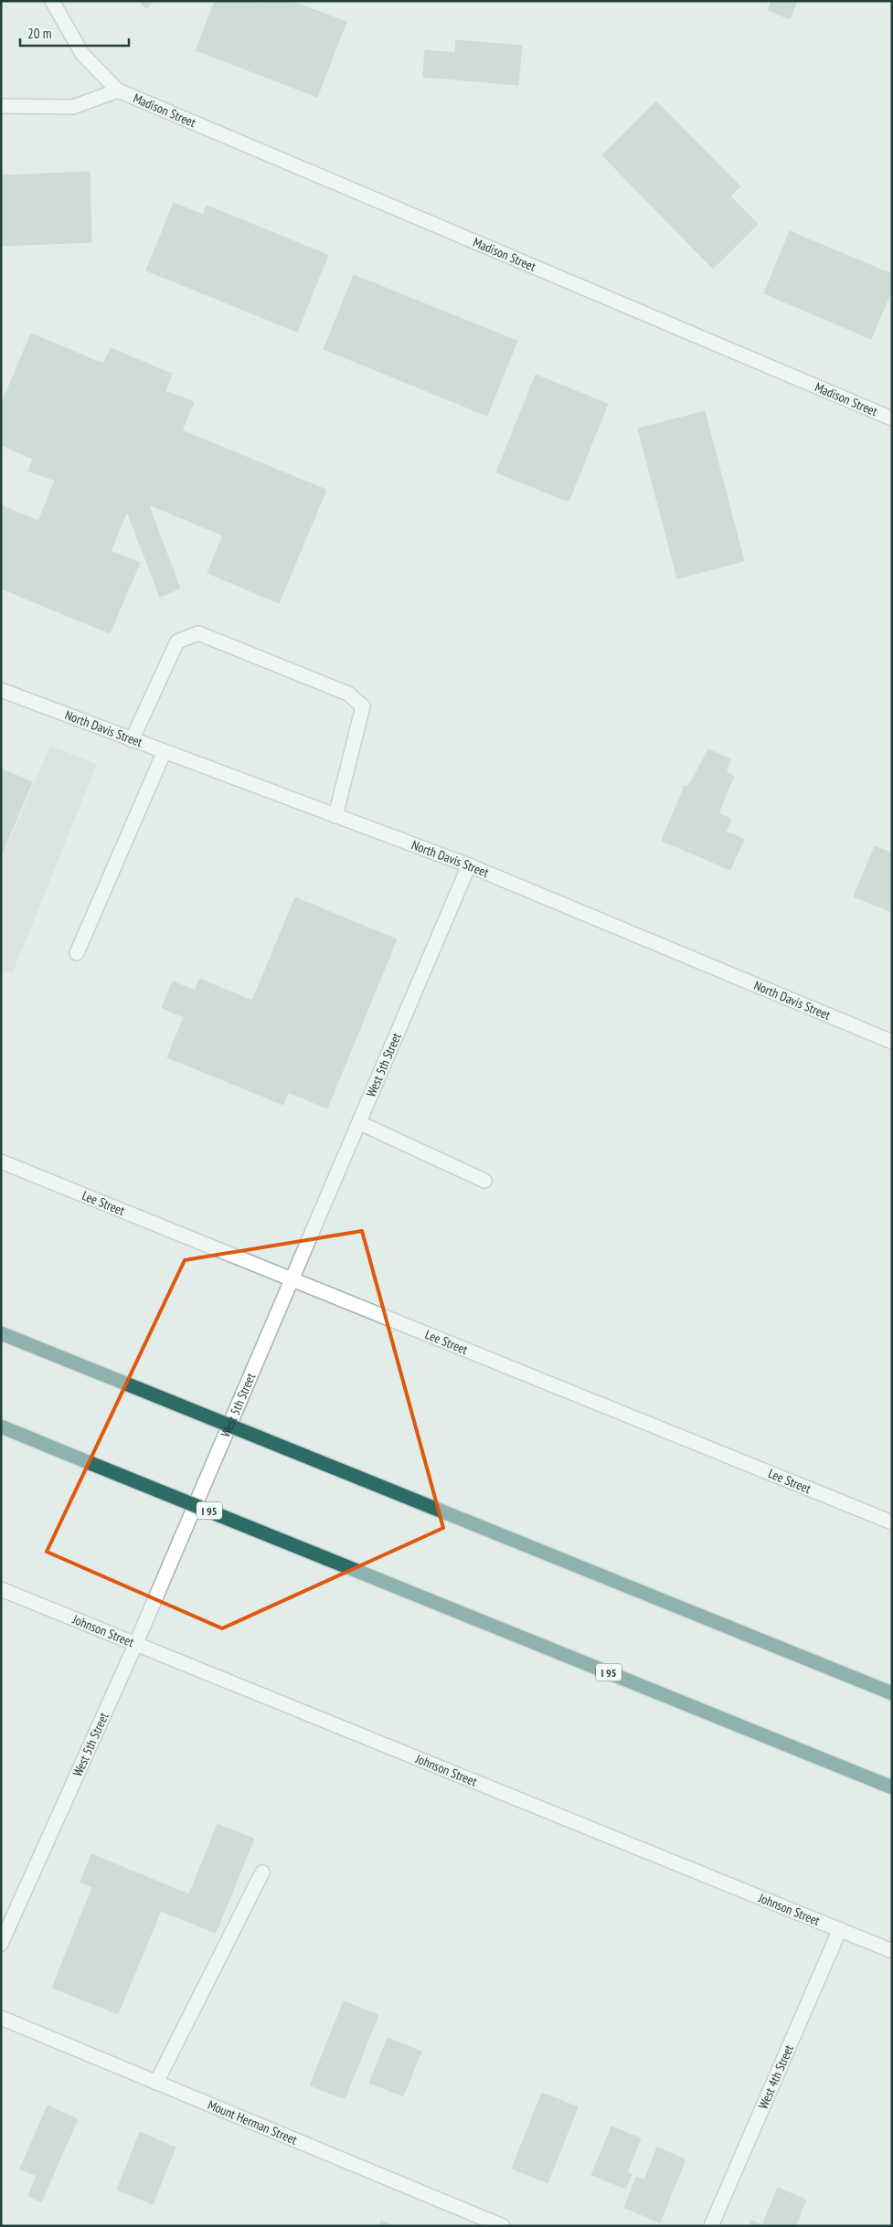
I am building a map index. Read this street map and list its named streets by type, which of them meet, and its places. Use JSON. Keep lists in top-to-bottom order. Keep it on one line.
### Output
{"streets":{"highway":["I 95"],"street":["Madison Street","North Davis Street","West 5th Street","Lee Street","Johnson Street","West 4th Street","Mount Herman Street"]},"crossings":[["North Davis Street","West 5th Street"],["West 5th Street","Lee Street"],["West 5th Street","Johnson Street"],["Johnson Street","West 4th Street"]],"scale_bar":"20 m"}
